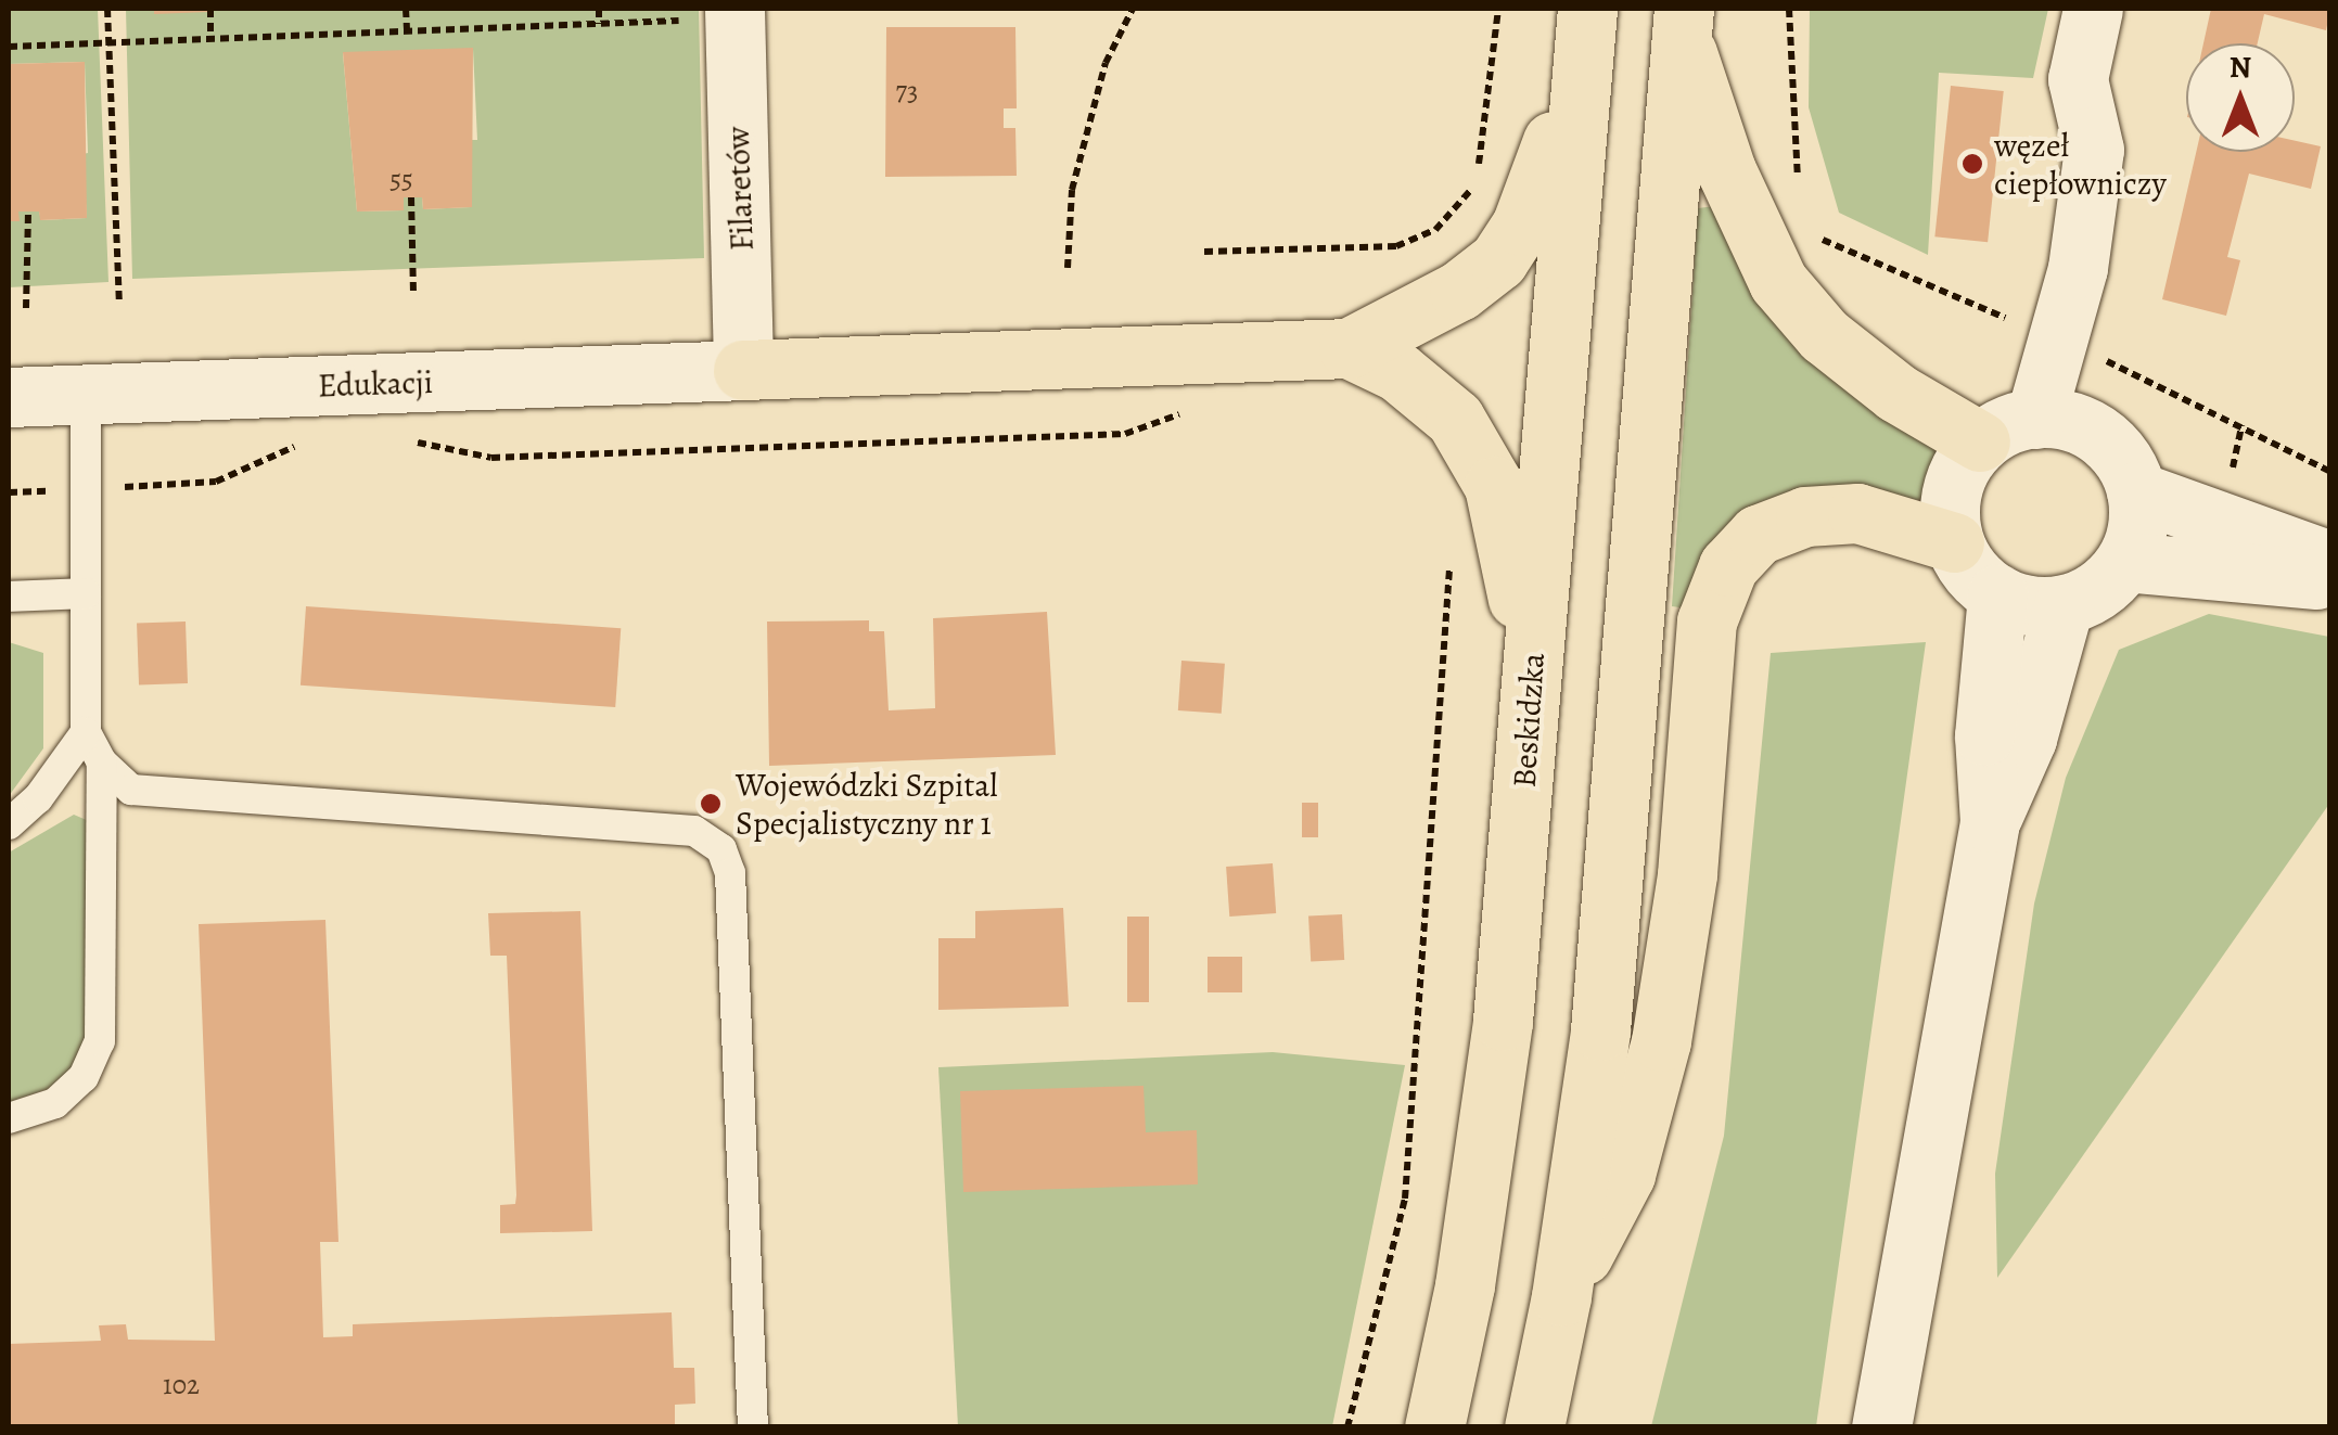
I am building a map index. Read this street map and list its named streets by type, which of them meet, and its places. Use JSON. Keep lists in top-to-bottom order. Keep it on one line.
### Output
{"streets":{"main road":["Beskidzka"],"street":["Filaretów","Edukacji"]},"crossings":[["Filaretów","Edukacji"]],"places":["węzeł ciepłowniczy","Wojewódzki Szpital Specjalistyczny nr 1"],"house_numbers":["73","55","102"],"north":"top"}
